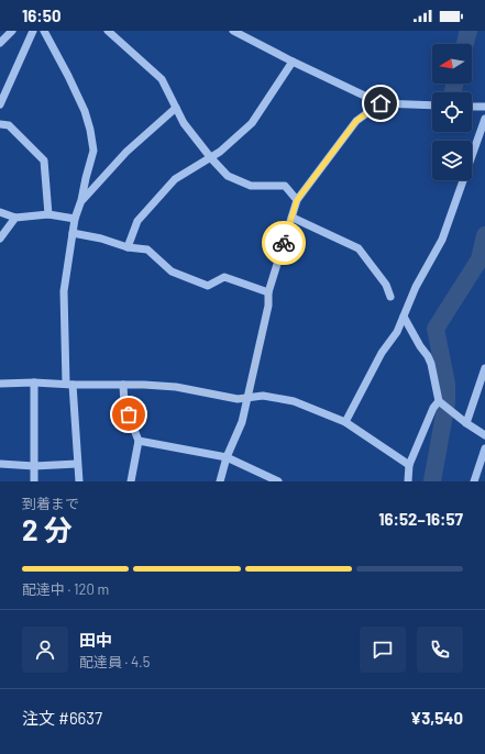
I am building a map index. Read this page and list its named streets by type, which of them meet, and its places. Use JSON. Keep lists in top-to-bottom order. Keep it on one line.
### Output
{"north":"left","page":{"status":"16:50","heading":["2 分","到着まで","16:52–16:57"],"panel":["田中","配達員 · 4.5","注文 #6637","¥3,540"],"bar":"配達中 · 120 m"}}
